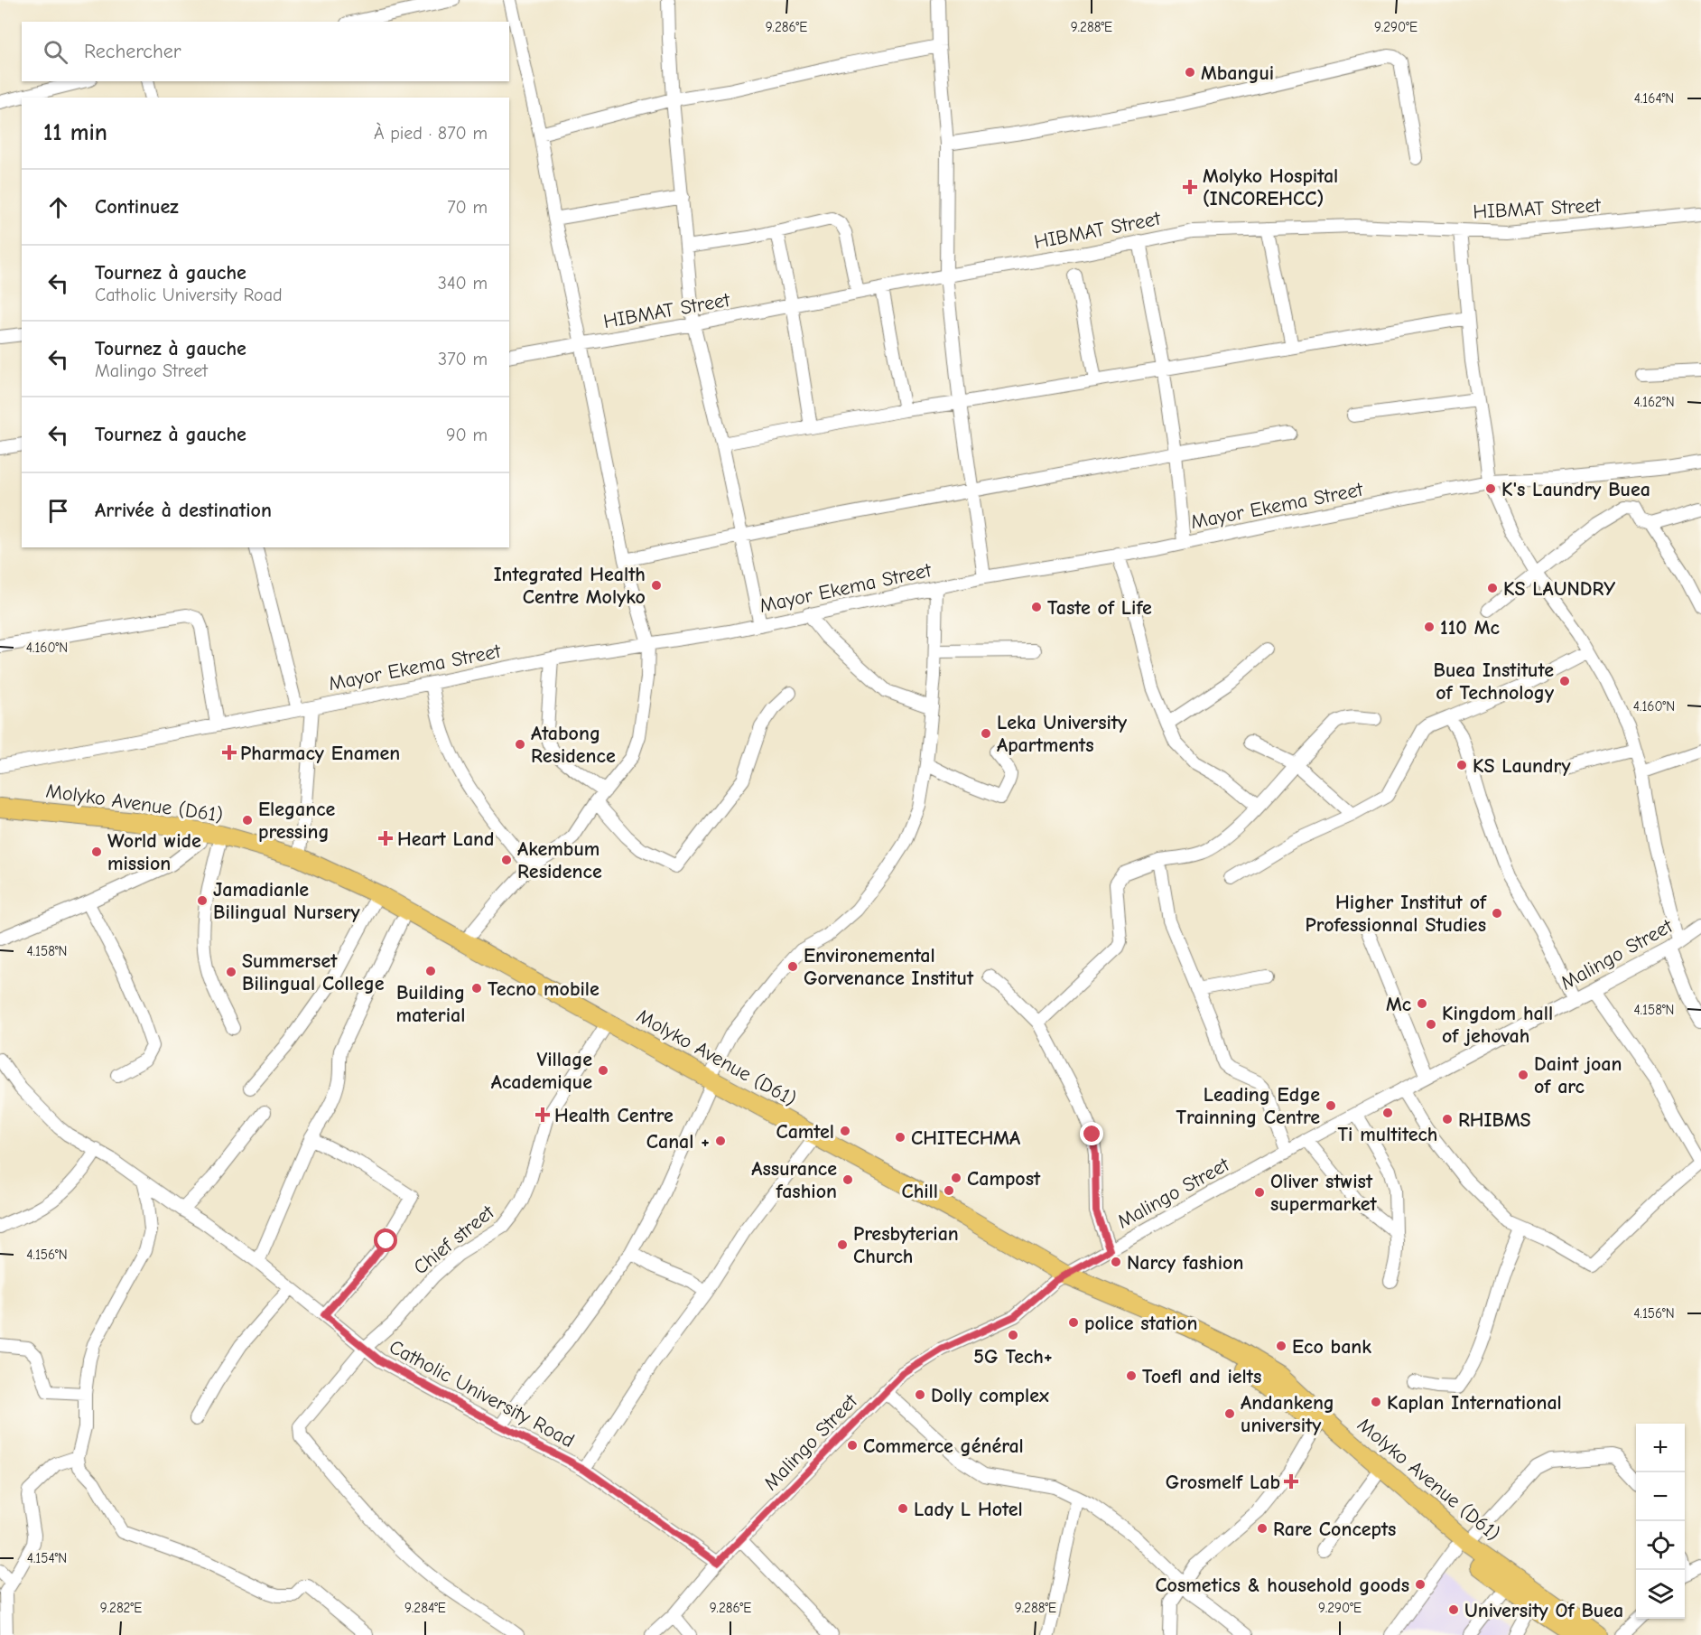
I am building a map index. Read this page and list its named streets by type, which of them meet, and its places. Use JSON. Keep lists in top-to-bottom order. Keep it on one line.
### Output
{"streets":{"highway":["Molyko Avenue (D61)"],"street":["HIBMAT Street","Mayor Ekema Street","Malingo Street","Chief street","Catholic University Road"]},"crossings":[["Molyko Avenue (D61)","Malingo Street"],["Molyko Avenue (D61)","Chief street"],["Malingo Street","Catholic University Road"],["Chief street","Catholic University Road"]],"places":{"other":["Mbangui","K's Laundry Buea","Integrated Health Centre Molyko","KS LAUNDRY","Taste of Life","110 Mc","Buea Institute of Technology","Leka University Apartments","Atabong Residence","KS Laundry","Elegance pressing","World wide mission","Akembum Residence","Jamadianle Bilingual Nursery","Higher Institut of Professionnal Studies","Environemental Gorvenance Institut","Building material","Summerset Bilingual College","Tecno mobile","Mc","Kingdom hall of jehovah","Village Academique","Daint joan of arc","Leading Edge Trainning Centre","Ti multitech","RHIBMS","Camtel","CHITECHMA","Canal +","Campost","Assurance fashion","Chill","Oliver stwist supermarket","Presbyterian Church","Narcy fashion","police station","5G Tech+","Eco bank","Toefl and ielts","Dolly complex","Kaplan International","Andankeng university","Commerce général","Lady L Hotel","Rare Concepts","Cosmetics & household goods","University Of Buea"],"health":["Molyko Hospital (INCOREHCC)","Pharmacy Enamen","Heart Land","Health Centre","Grosmelf Lab"]},"page":{"search":"Rechercher","heading":["11 min","À pied · 870 m"],"list":[["Continuez","70 m"],["Tournez à gauche","Catholic University Road","340 m"],["Tournez à gauche","Malingo Street","370 m"],["Tournez à gauche","90 m"],"Arrivée à destination"],"map_buttons":["+","−"]},"coordinates":["9.286°E","9.288°E","9.290°E","4.164°N","4.162°N","4.160°N","4.158°N","4.156°N","4.154°N","9.282°E","9.284°E"]}
